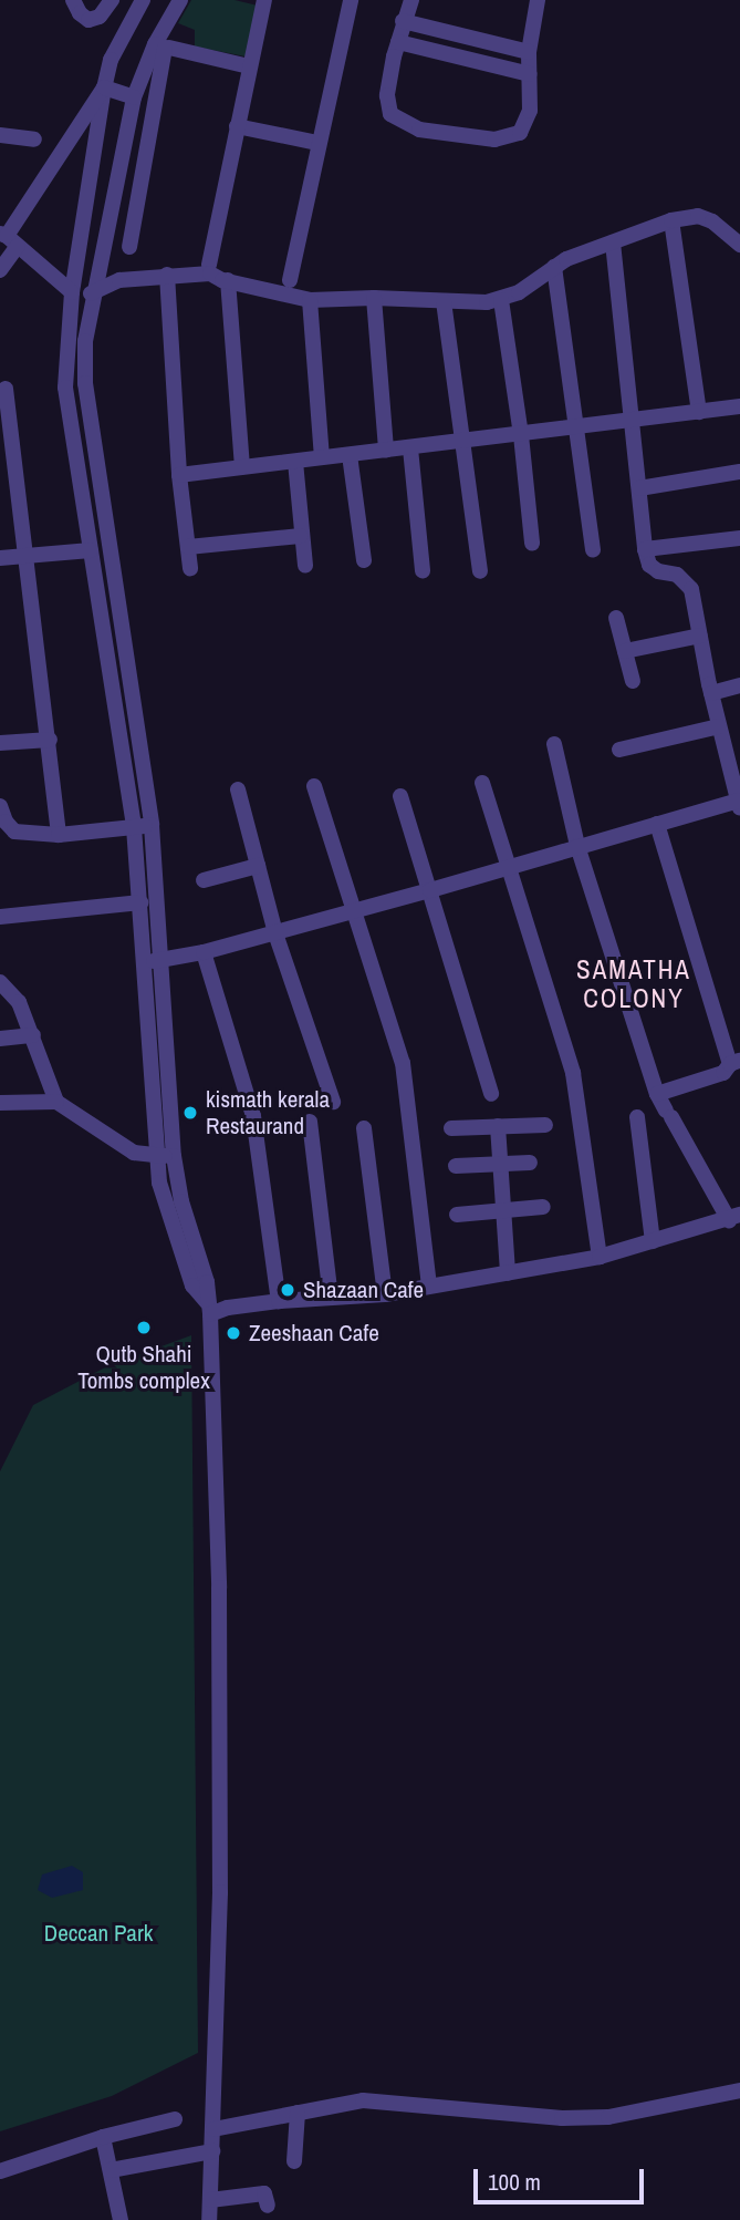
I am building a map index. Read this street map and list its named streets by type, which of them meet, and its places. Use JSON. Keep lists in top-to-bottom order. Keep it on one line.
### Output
{"districts":["SAMATHA COLONY"],"parks":["Deccan Park"],"places":["kismath kerala Restaurand","Shazaan Cafe","Qutb Shahi Tombs complex","Zeeshaan Cafe"],"scale_bar":"100 m"}
